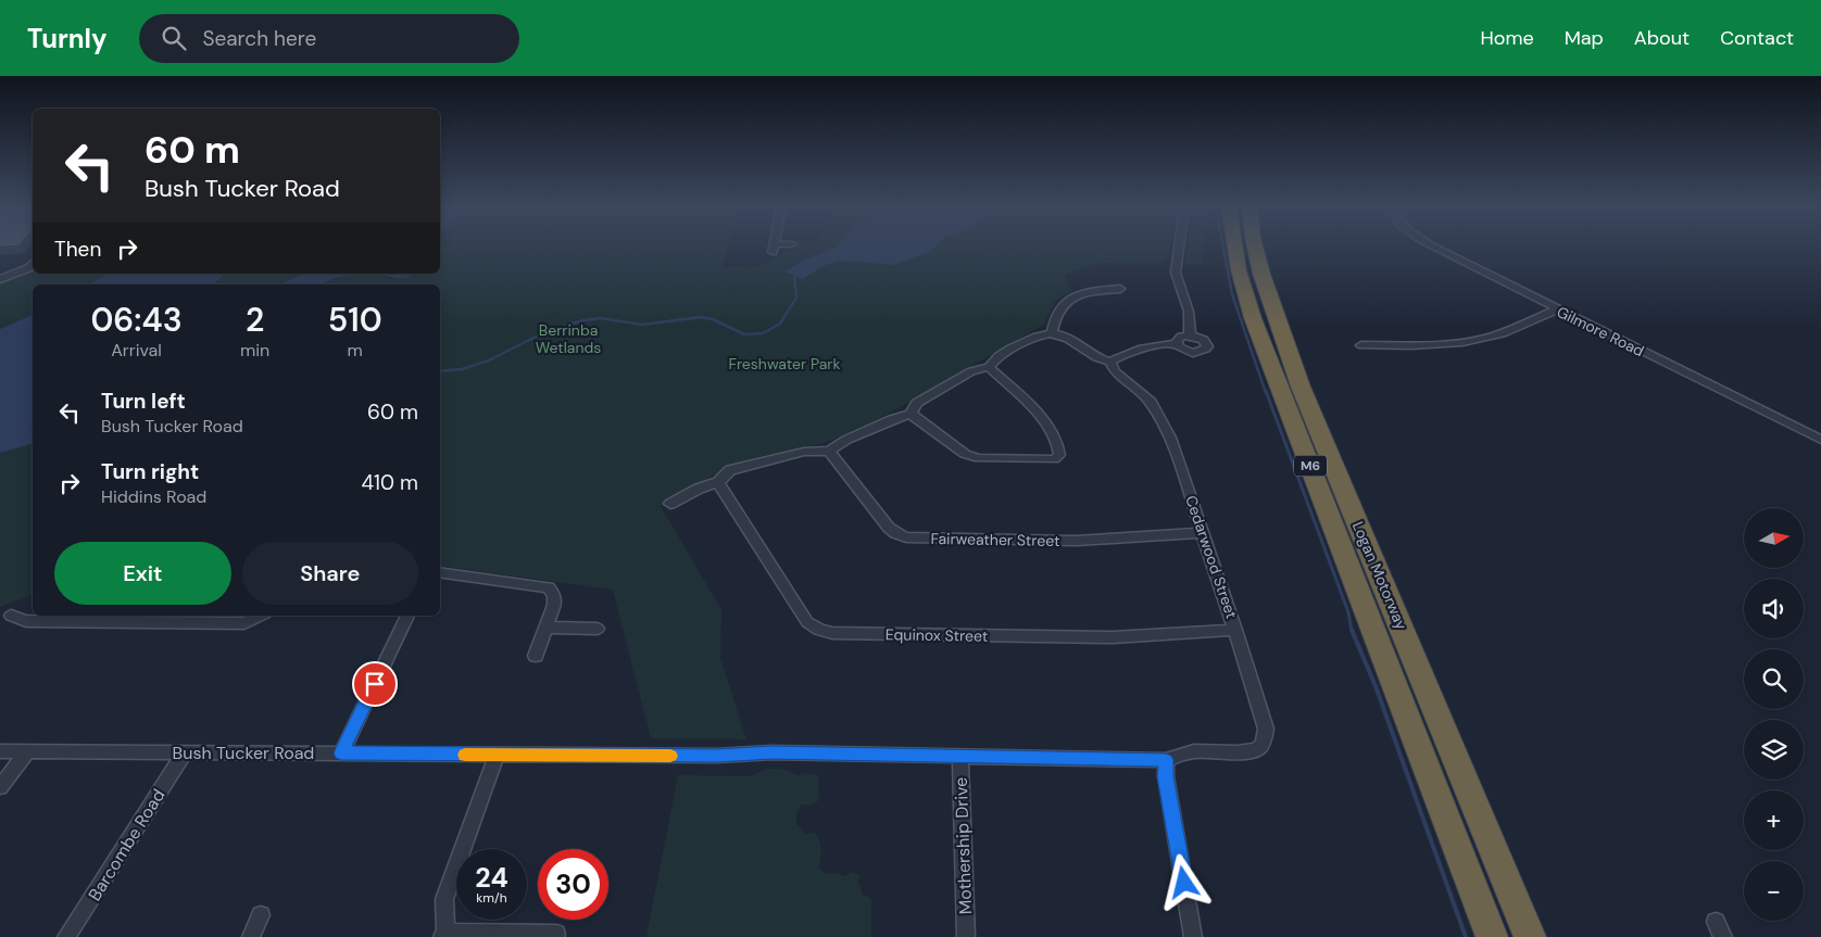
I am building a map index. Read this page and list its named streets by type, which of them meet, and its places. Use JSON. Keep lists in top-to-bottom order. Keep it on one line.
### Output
{"streets":{"highway":["M6","Logan Motorway"],"street":["Gilmore Road","Fairweather Street","Cedarwood Street","Equinox Street","Bush Tucker Road","Barcombe Road","Mothership Drive"]},"crossings":[["Fairweather Street","Cedarwood Street"],["Cedarwood Street","Equinox Street"],["Cedarwood Street","Bush Tucker Road"],["Bush Tucker Road","Barcombe Road"],["Bush Tucker Road","Mothership Drive"]],"parks":["Berrinba Wetlands","Freshwater Park"],"north":"right","page":{"header":"Turnly","search":"Search here","nav":["Home","Map","About","Contact"],"turn":["60 m","Bush Tucker Road"],"then":"Then","eta":["06:43","Arrival","2","min","510","m"],"list":[{"name":"Turn left","note":"Bush Tucker Road","value":"60 m"},{"name":"Turn right","note":"Hiddins Road","value":"410 m"}],"map_buttons":["+","−"],"buttons":["Exit","Share"],"speed":"24 km/h","limit":"30"}}
